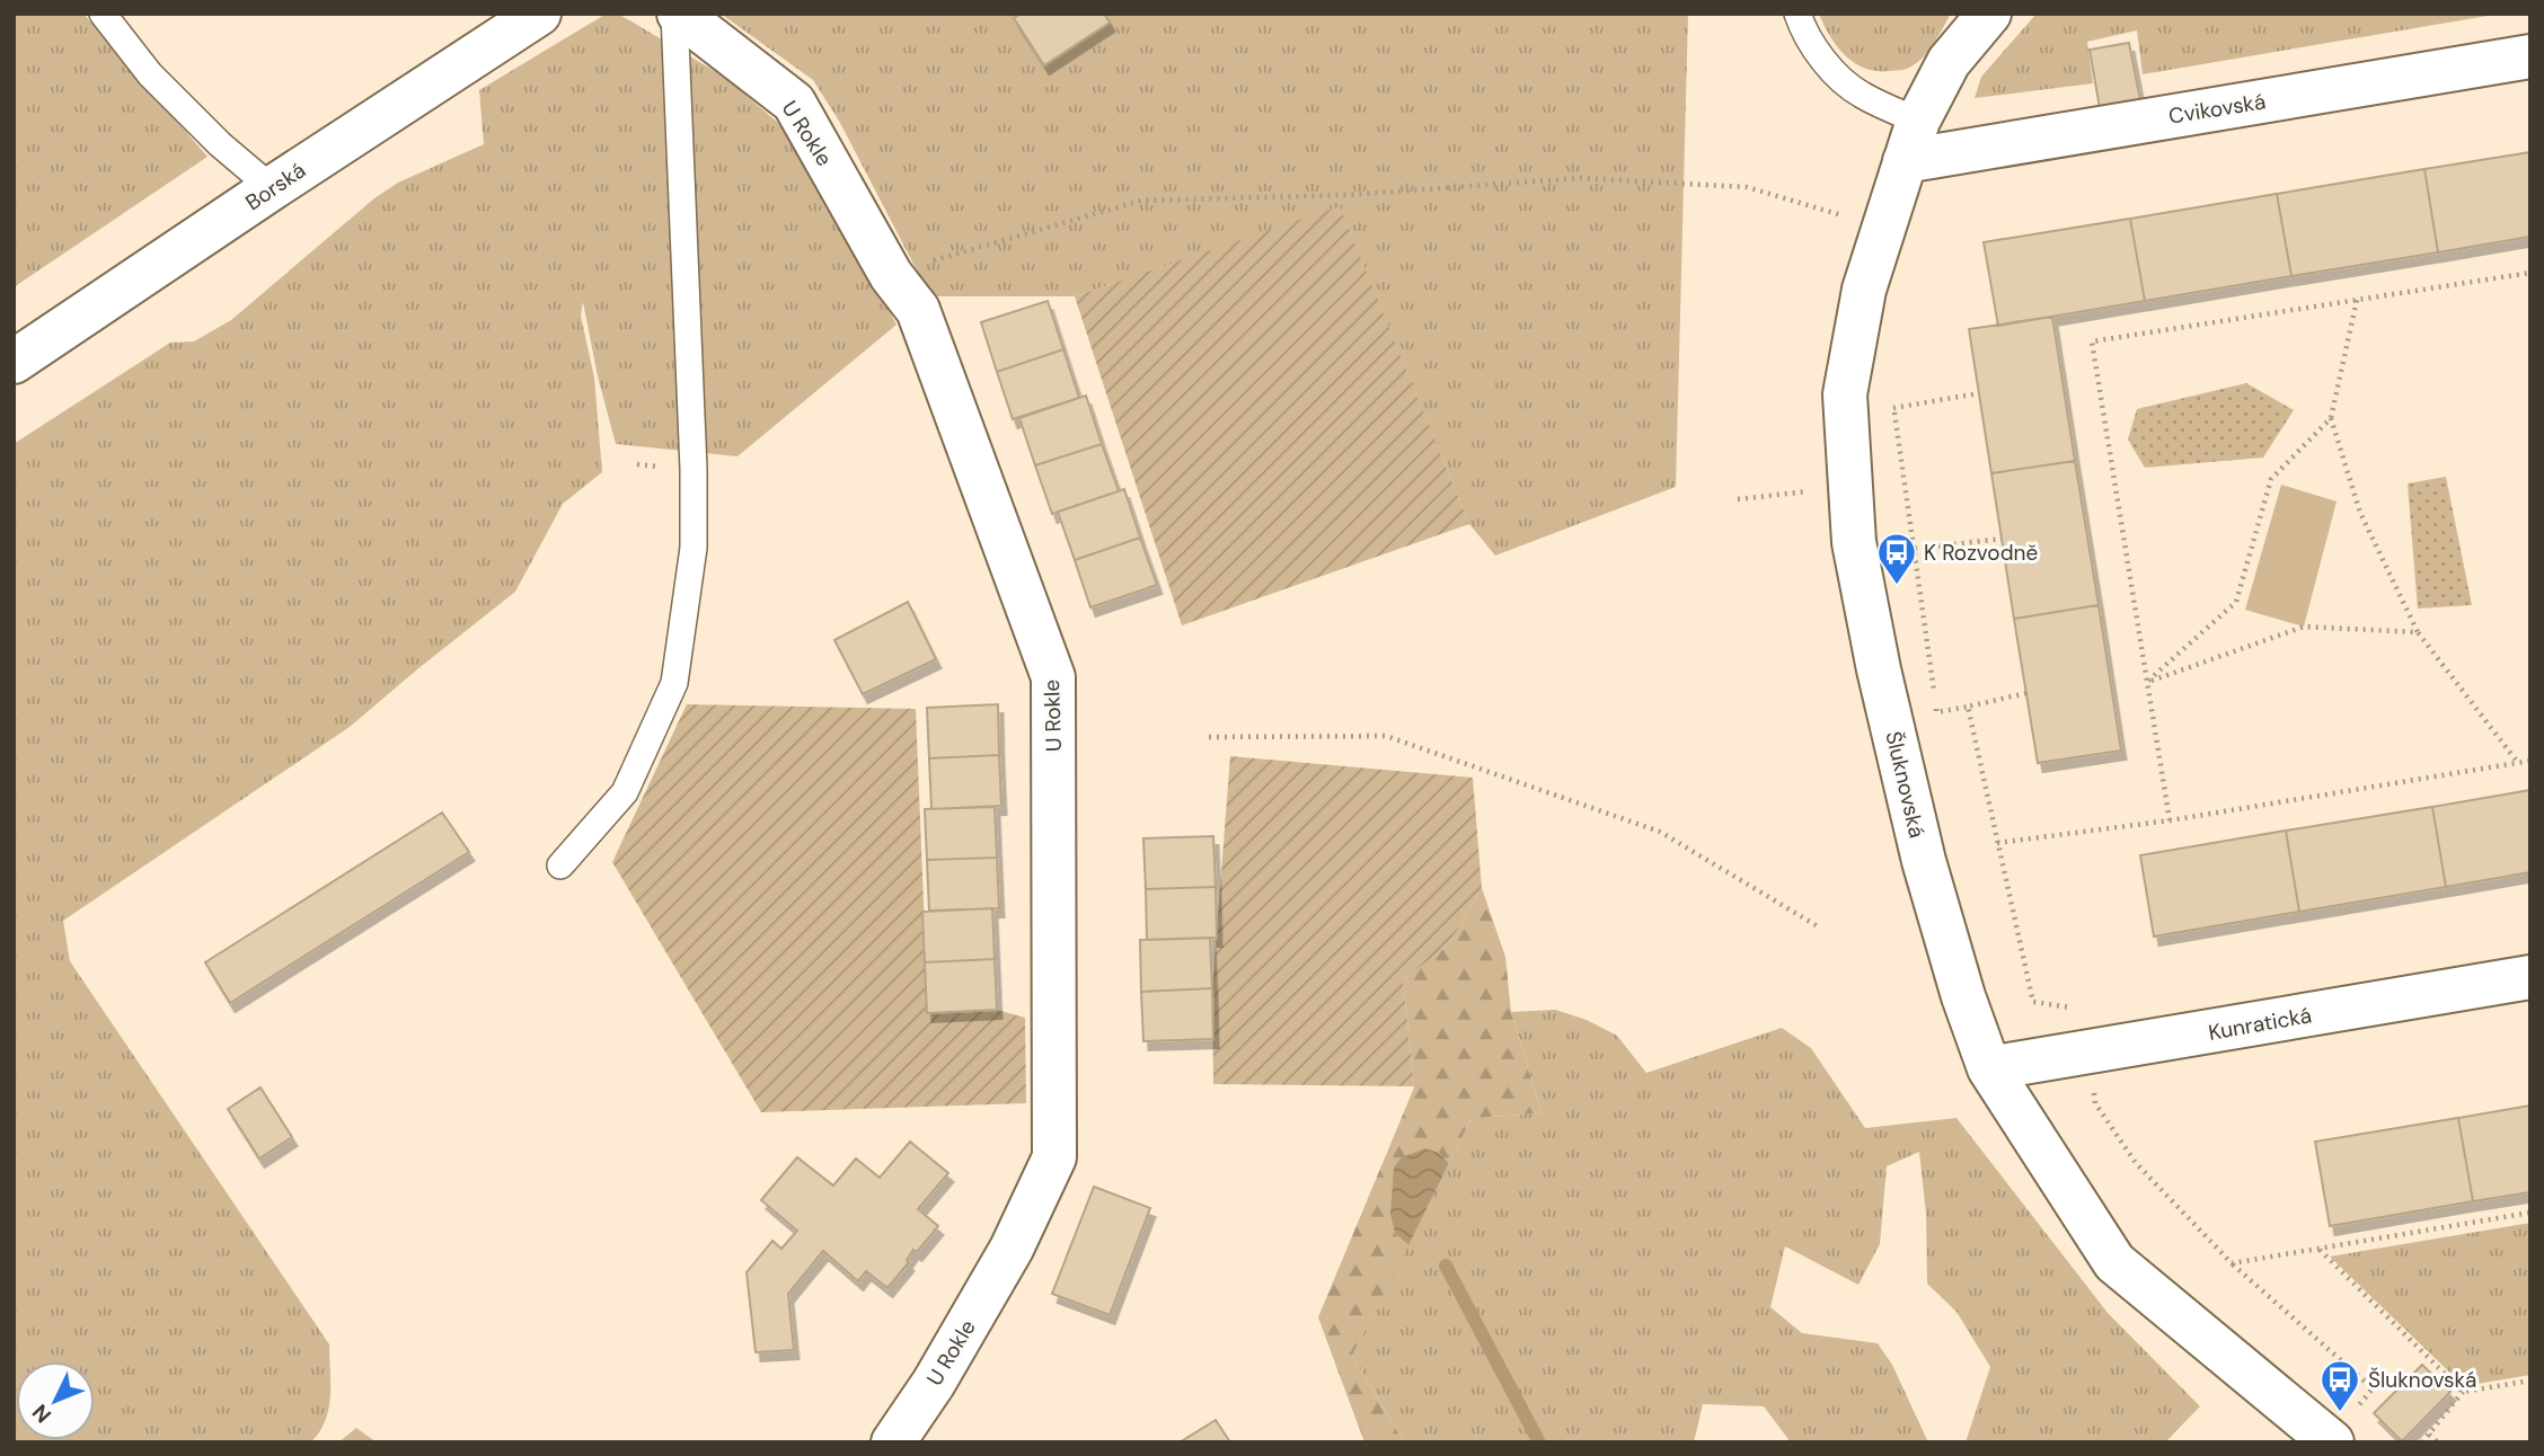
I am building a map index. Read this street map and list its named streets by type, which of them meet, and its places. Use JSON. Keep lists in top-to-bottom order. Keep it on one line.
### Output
{"streets":{"street":["Cvikovská","U Rokle","Borská","Šluknovská","Kunratická"]},"crossings":[["Cvikovská","Šluknovská"],["Šluknovská","Kunratická"]],"places":{"bus stop":["K Rozvodně","Šluknovská"]},"north":"bottom left"}
